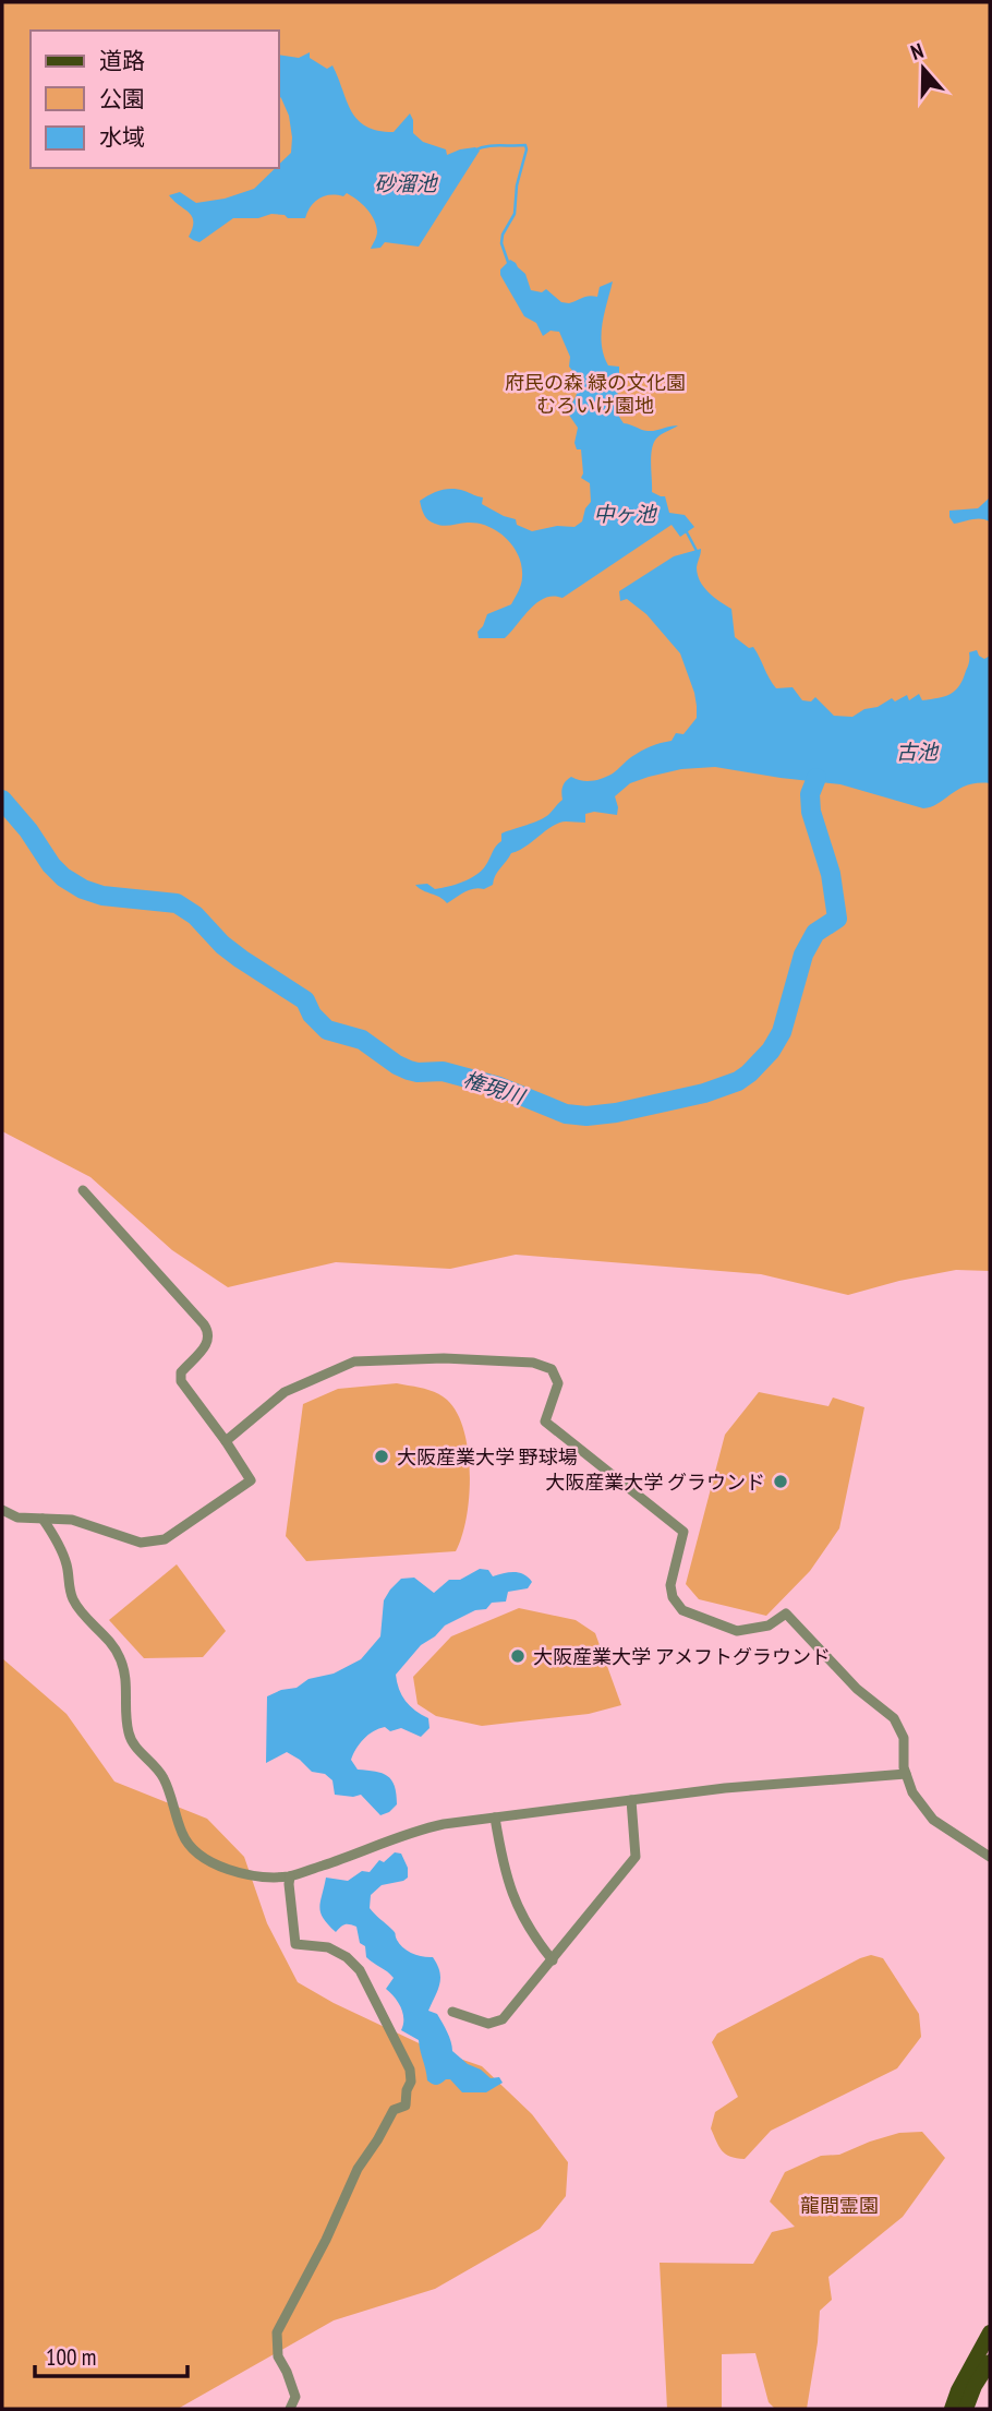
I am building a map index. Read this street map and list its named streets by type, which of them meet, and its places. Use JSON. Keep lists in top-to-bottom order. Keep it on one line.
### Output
{"water":["砂溜池","中ヶ池","古池","権現川"],"parks":["府民の森 緑の文化園 むろいけ園地","龍間霊園"],"places":["大阪産業大学 野球場","大阪産業大学 グラウンド","大阪産業大学 アメフトグラウンド"],"legend":["道路","公園","水域"],"scale_bar":"100 m","north":"top"}
